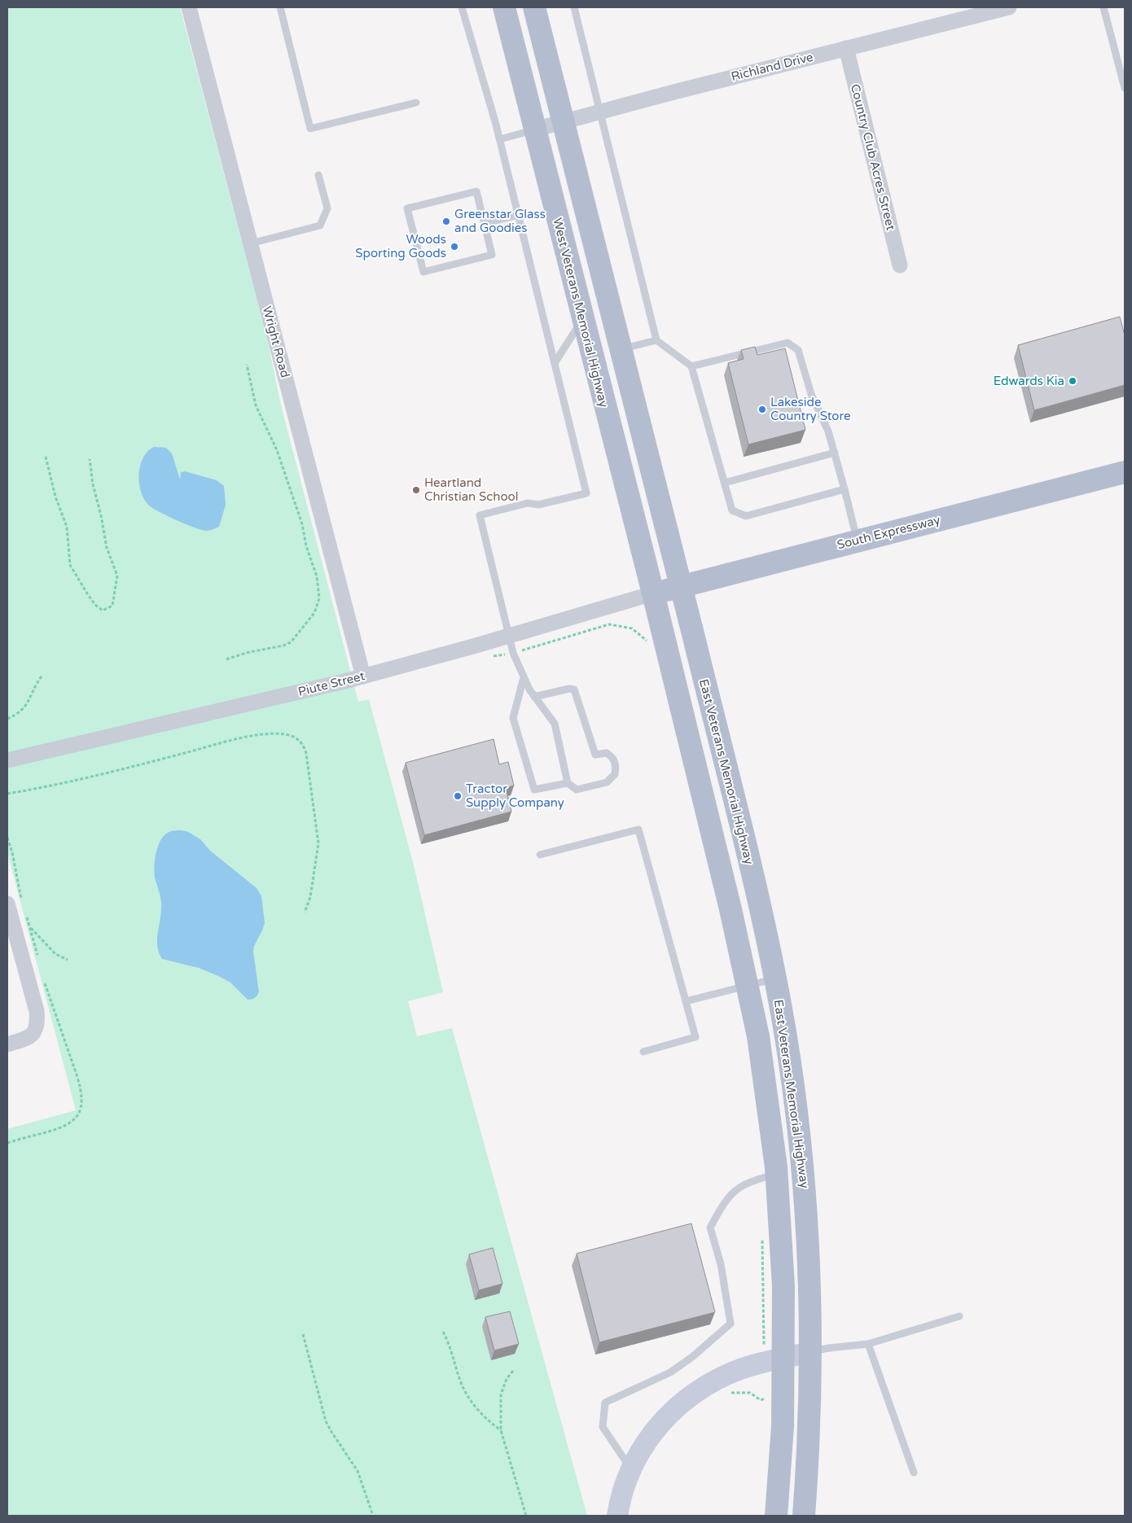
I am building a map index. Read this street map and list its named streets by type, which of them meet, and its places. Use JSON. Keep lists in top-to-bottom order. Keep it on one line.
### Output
{"streets":{"main road":["West Veterans Memorial Highway","South Expressway","East Veterans Memorial Highway"],"street":["Richland Drive","Country Club Acres Street","Wright Road","Piute Street"]},"crossings":[["Richland Drive","Country Club Acres Street"],["Richland Drive","West Veterans Memorial Highway"],["West Veterans Memorial Highway","South Expressway"],["West Veterans Memorial Highway","Piute Street"],["West Veterans Memorial Highway","East Veterans Memorial Highway"],["Wright Road","Piute Street"],["South Expressway","Piute Street"],["South Expressway","East Veterans Memorial Highway"],["Piute Street","East Veterans Memorial Highway"]],"places":["Greenstar Glass and Goodies","Woods Sporting Goods","Edwards Kia","Lakeside Country Store","Heartland Christian School","Tractor Supply Company"]}
